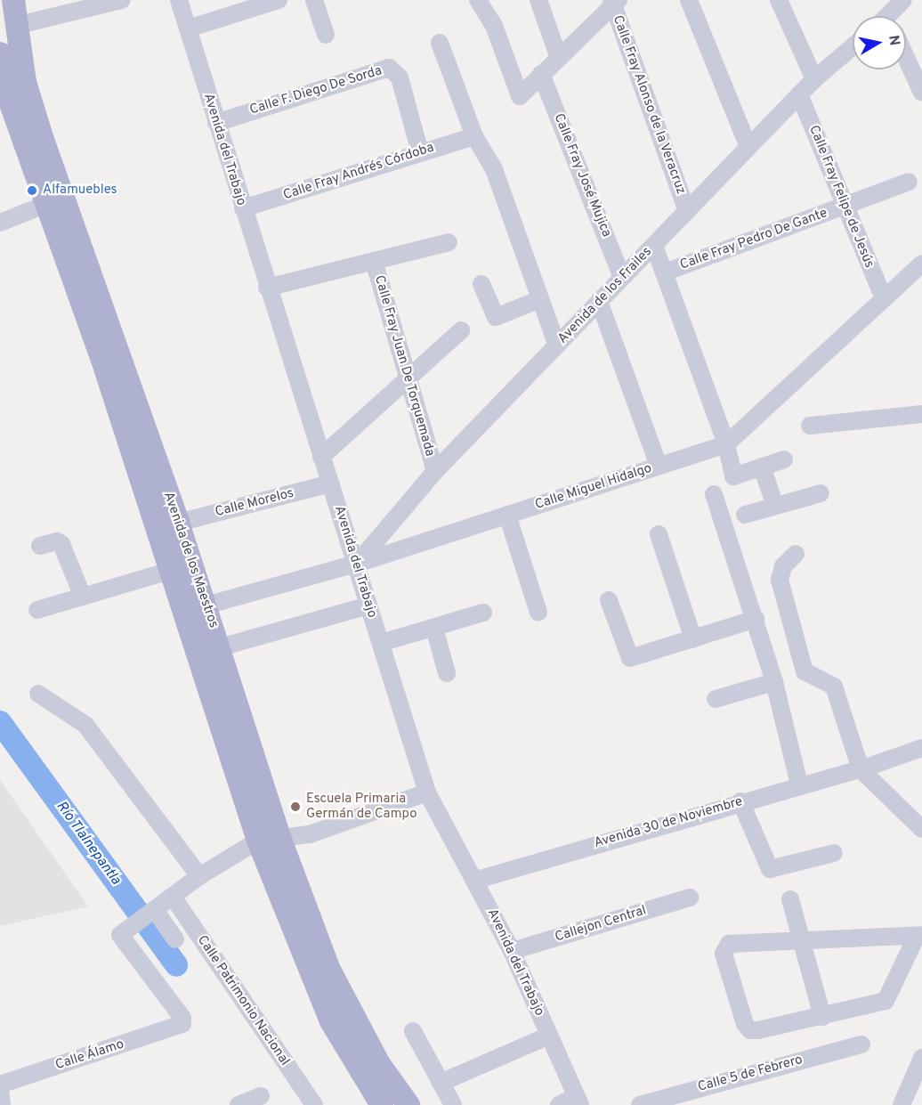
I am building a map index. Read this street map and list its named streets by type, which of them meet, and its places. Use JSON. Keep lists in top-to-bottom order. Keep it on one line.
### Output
{"streets":{"main road":["Avenida de los Maestros"],"street":["Calle F. Diego De Sorda","Calle Fray Alonso de la Veracruz","Avenida del Trabajo","Calle Fray Andrés Córdoba","Calle Fray José Mujica","Calle Fray Felipe de Jesús","Calle Fray Pedro De Gante","Avenida de los Frailes","Calle Fray Juan De Torquemada","Calle Miguel Hidalgo","Calle Morelos","Avenida 30 de Noviembre","Callejon Central","Calle Patrimonio Nacional","Calle Álamo","Calle 5 de Febrero"]},"crossings":[["Calle F. Diego De Sorda","Avenida del Trabajo"],["Calle F. Diego De Sorda","Calle Fray Andrés Córdoba"],["Calle Fray Alonso de la Veracruz","Avenida de los Frailes"],["Avenida del Trabajo","Calle Fray Andrés Córdoba"],["Avenida del Trabajo","Avenida de los Frailes"],["Avenida del Trabajo","Calle Miguel Hidalgo"],["Avenida del Trabajo","Calle Morelos"],["Avenida del Trabajo","Avenida 30 de Noviembre"],["Avenida del Trabajo","Callejon Central"],["Calle Fray José Mujica","Avenida de los Frailes"],["Calle Fray Felipe de Jesús","Calle Fray Pedro De Gante"],["Calle Fray Felipe de Jesús","Avenida de los Frailes"],["Calle Fray Felipe de Jesús","Calle Miguel Hidalgo"],["Avenida de los Frailes","Calle Fray Juan De Torquemada"],["Avenida de los Frailes","Calle Miguel Hidalgo"],["Calle Miguel Hidalgo","Avenida de los Maestros"],["Calle Morelos","Avenida de los Maestros"]],"water":["Río Tlalnepantla"],"places":["Alfamuebles","Escuela Primaria Germán de Campo"],"north":"right"}
